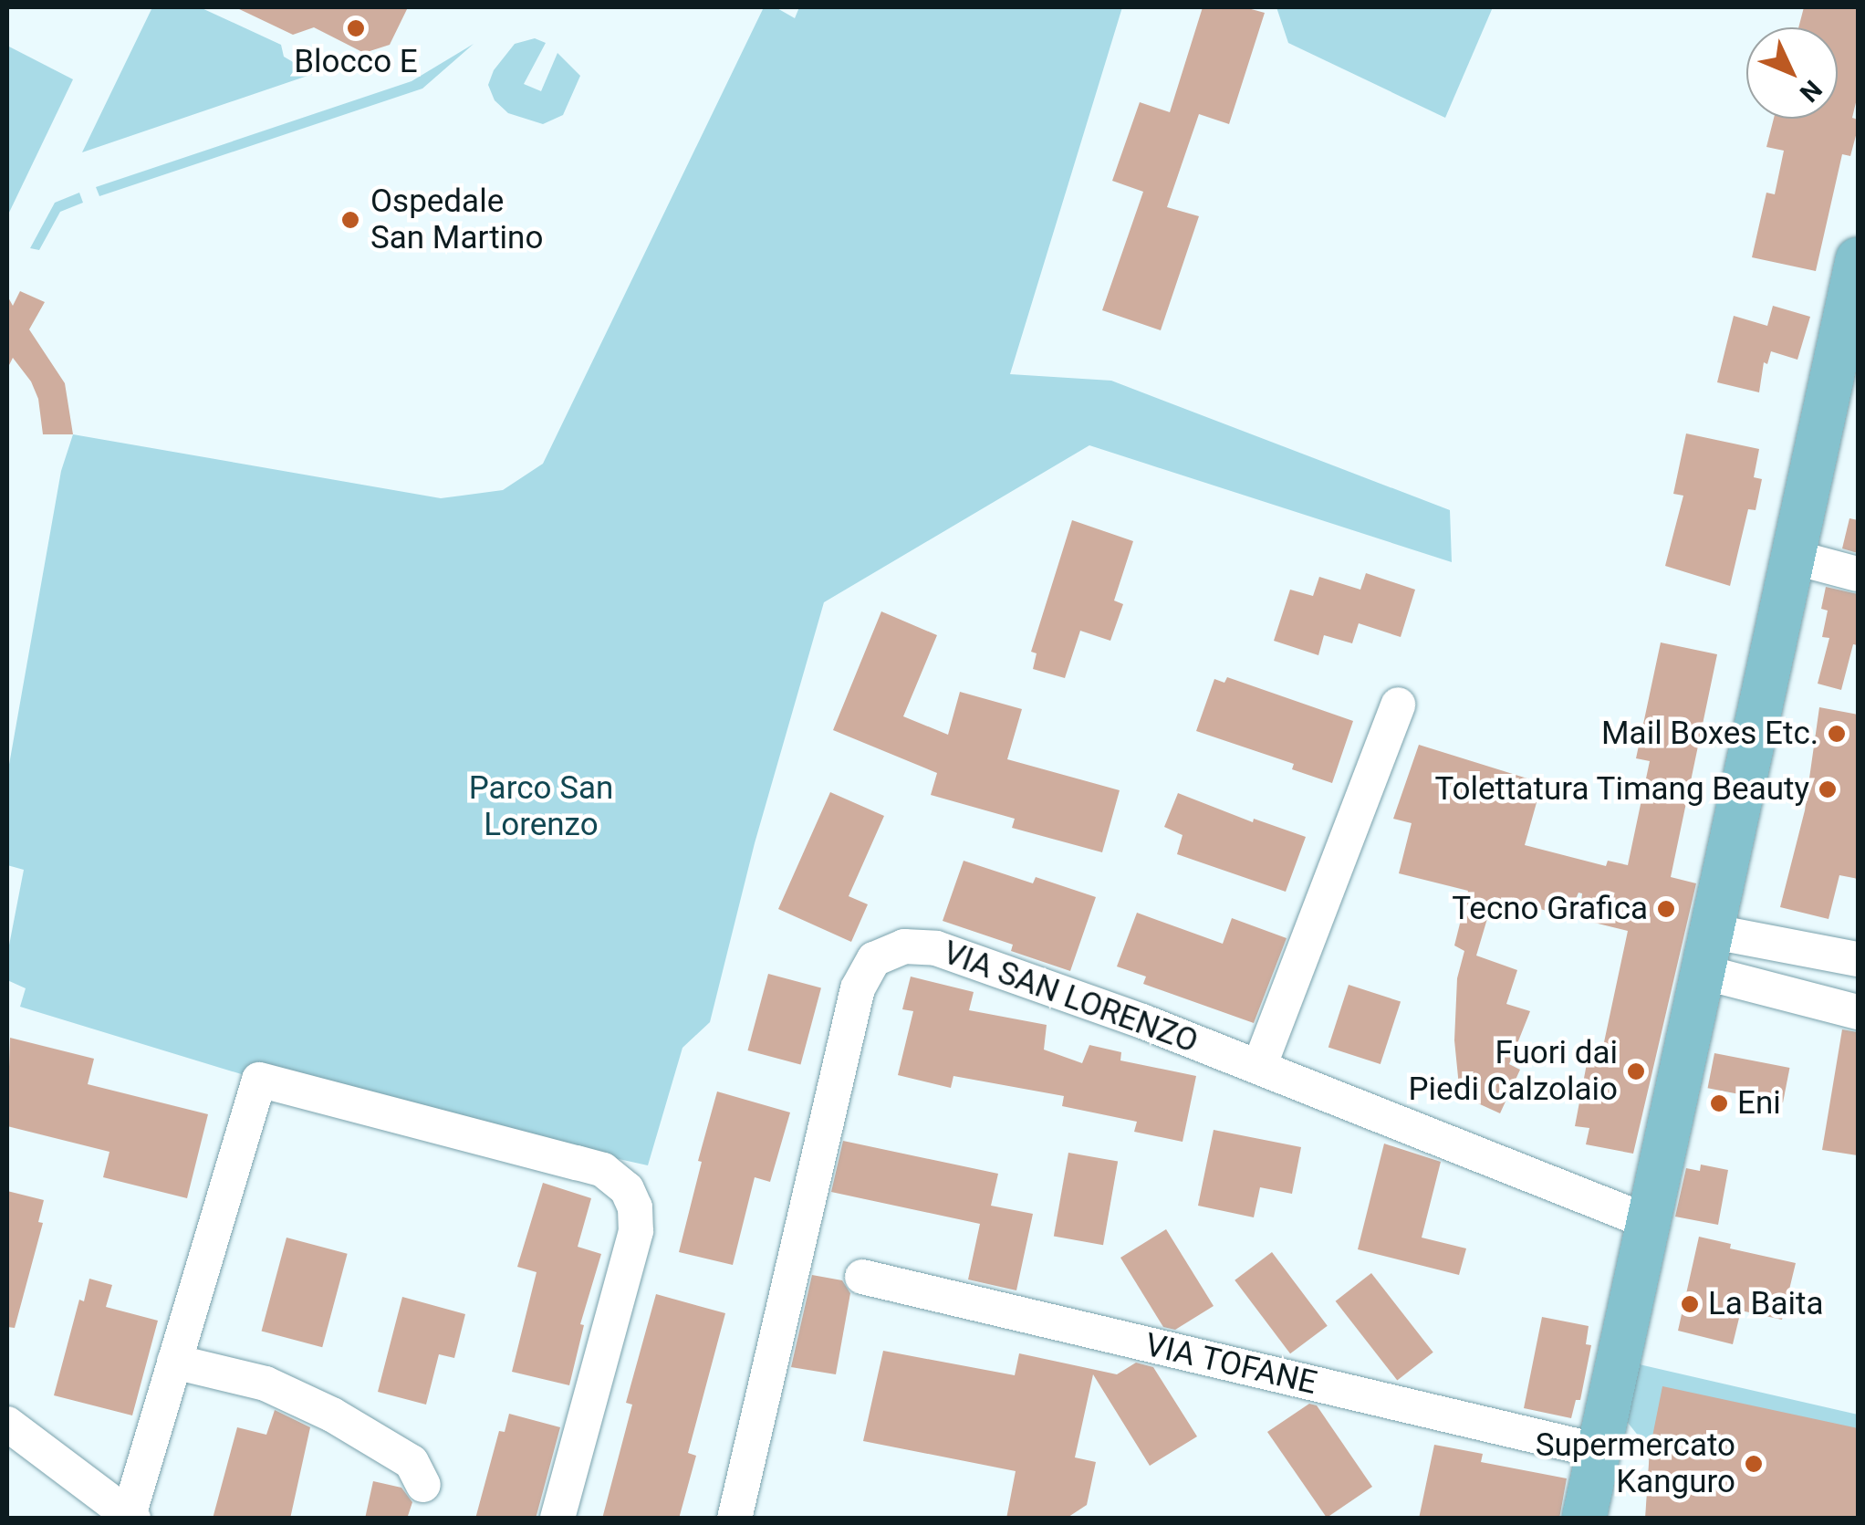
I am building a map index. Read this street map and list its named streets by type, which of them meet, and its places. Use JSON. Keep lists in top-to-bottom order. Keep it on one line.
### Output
{"streets":{"street":["VIA SAN LORENZO","VIA TOFANE"]},"parks":["Parco San Lorenzo"],"places":["Blocco E","Ospedale San Martino","Mail Boxes Etc.","Tolettatura Timang Beauty","Tecno Grafica","Fuori dai Piedi Calzolaio","Eni","La Baita","Supermercato Kanguro"],"north":"bottom right"}
